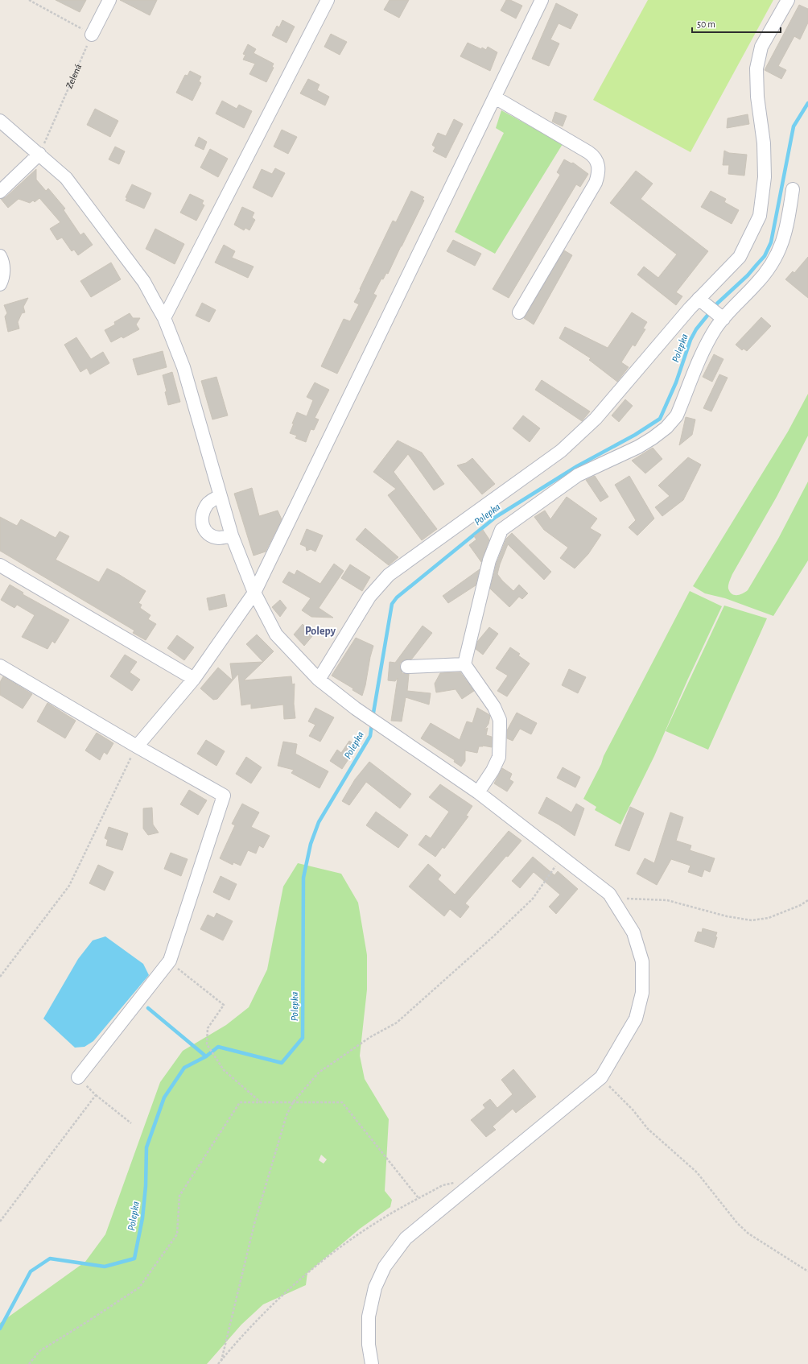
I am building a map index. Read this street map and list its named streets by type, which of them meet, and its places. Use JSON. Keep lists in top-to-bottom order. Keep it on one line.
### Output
{"streets":{"path":["Zelená"]},"districts":["Polepy"],"water":["Polepka"],"scale_bar":"50 m"}
